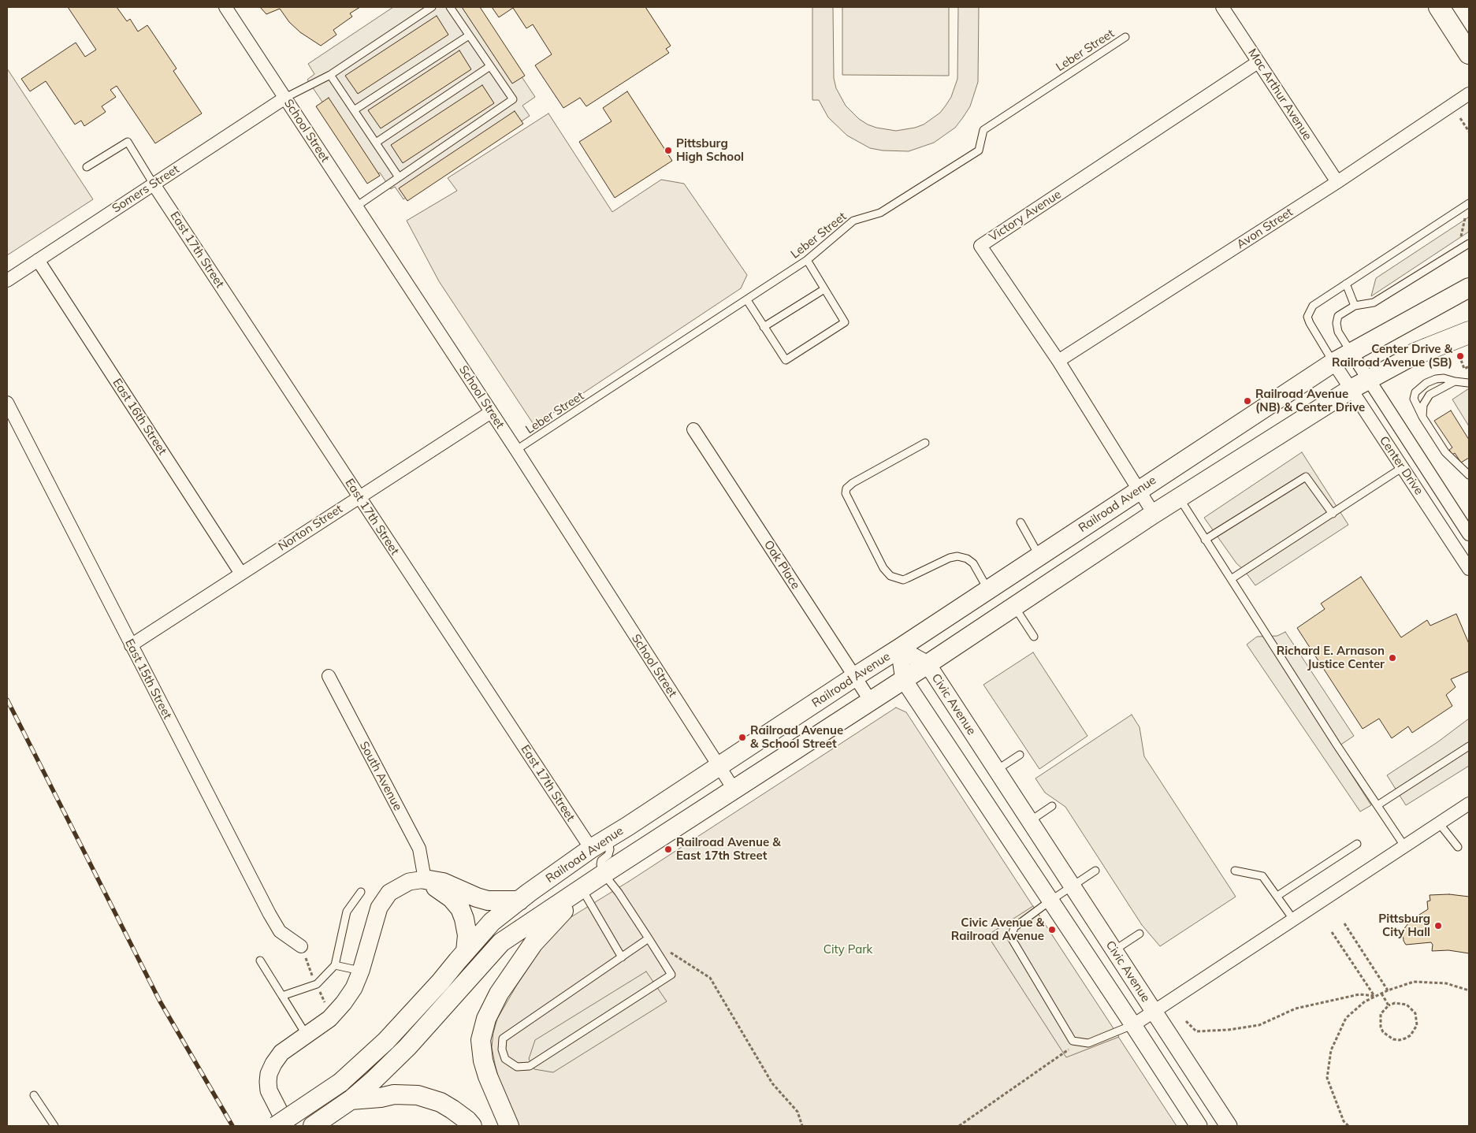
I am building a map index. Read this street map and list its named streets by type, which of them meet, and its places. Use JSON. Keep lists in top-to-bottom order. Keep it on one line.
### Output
{"streets":{"main road":["Railroad Avenue"],"street":["Mac Arthur Avenue","School Street","Somers Street","Victory Avenue","Avon Street","East 17th Street","East 16th Street","Center Drive","Norton Street","Oak Place","East 15th Street","Civic Avenue","South Avenue"],"lane":["Leber Street"]},"crossings":[["Leber Street","School Street"],["Mac Arthur Avenue","Victory Avenue"],["Mac Arthur Avenue","Avon Street"],["School Street","Somers Street"],["School Street","Railroad Avenue"],["School Street","Norton Street"],["Somers Street","East 17th Street"],["Somers Street","East 16th Street"],["Victory Avenue","Avon Street"],["Victory Avenue","Railroad Avenue"],["East 17th Street","Railroad Avenue"],["East 17th Street","Norton Street"],["East 16th Street","Norton Street"],["Center Drive","Railroad Avenue"],["Railroad Avenue","Oak Place"],["Railroad Avenue","Civic Avenue"],["Norton Street","East 15th Street"]],"parks":["City Park"],"places":["Pittsburg High School","Center Drive & Railroad Avenue (SB)","Railroad Avenue (NB) & Center Drive","Richard E. Arnason Justice Center","Railroad Avenue & School Street","Railroad Avenue & East 17th Street","Pittsburg City Hall","Civic Avenue & Railroad Avenue"]}
